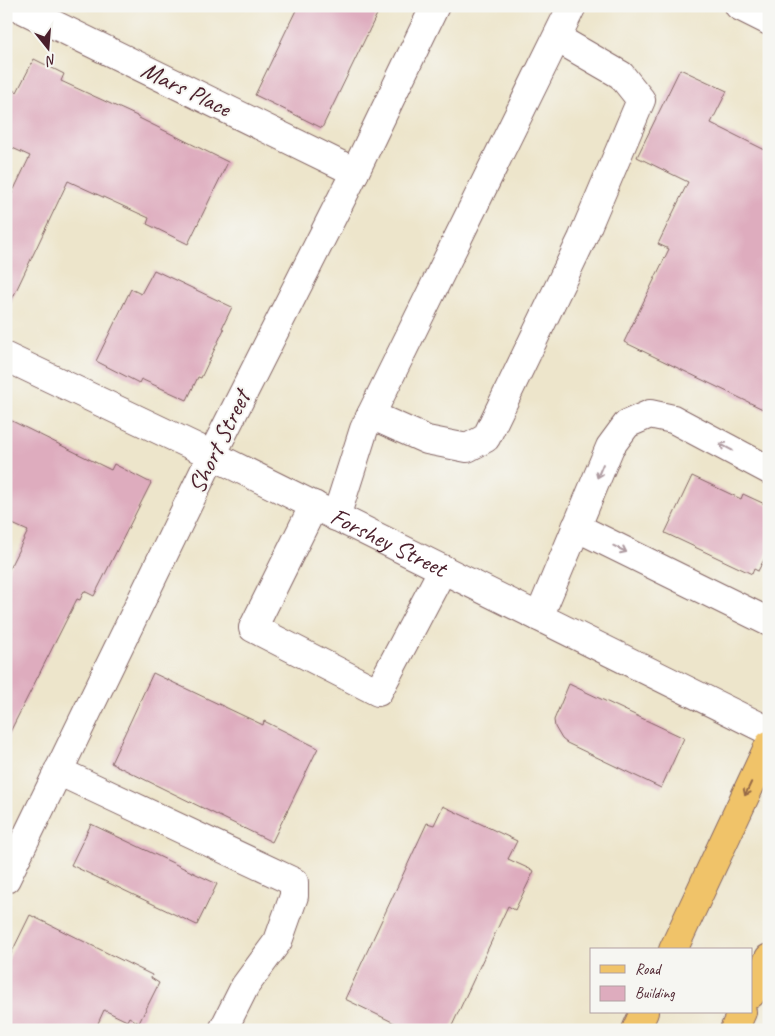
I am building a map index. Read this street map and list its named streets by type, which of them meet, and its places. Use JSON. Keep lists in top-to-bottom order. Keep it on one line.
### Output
{"streets":{"street":["Mars Place","Short Street","Forshey Street"]},"crossings":[["Mars Place","Short Street"],["Short Street","Forshey Street"]],"legend":["Road","Building"],"north":"bottom"}
